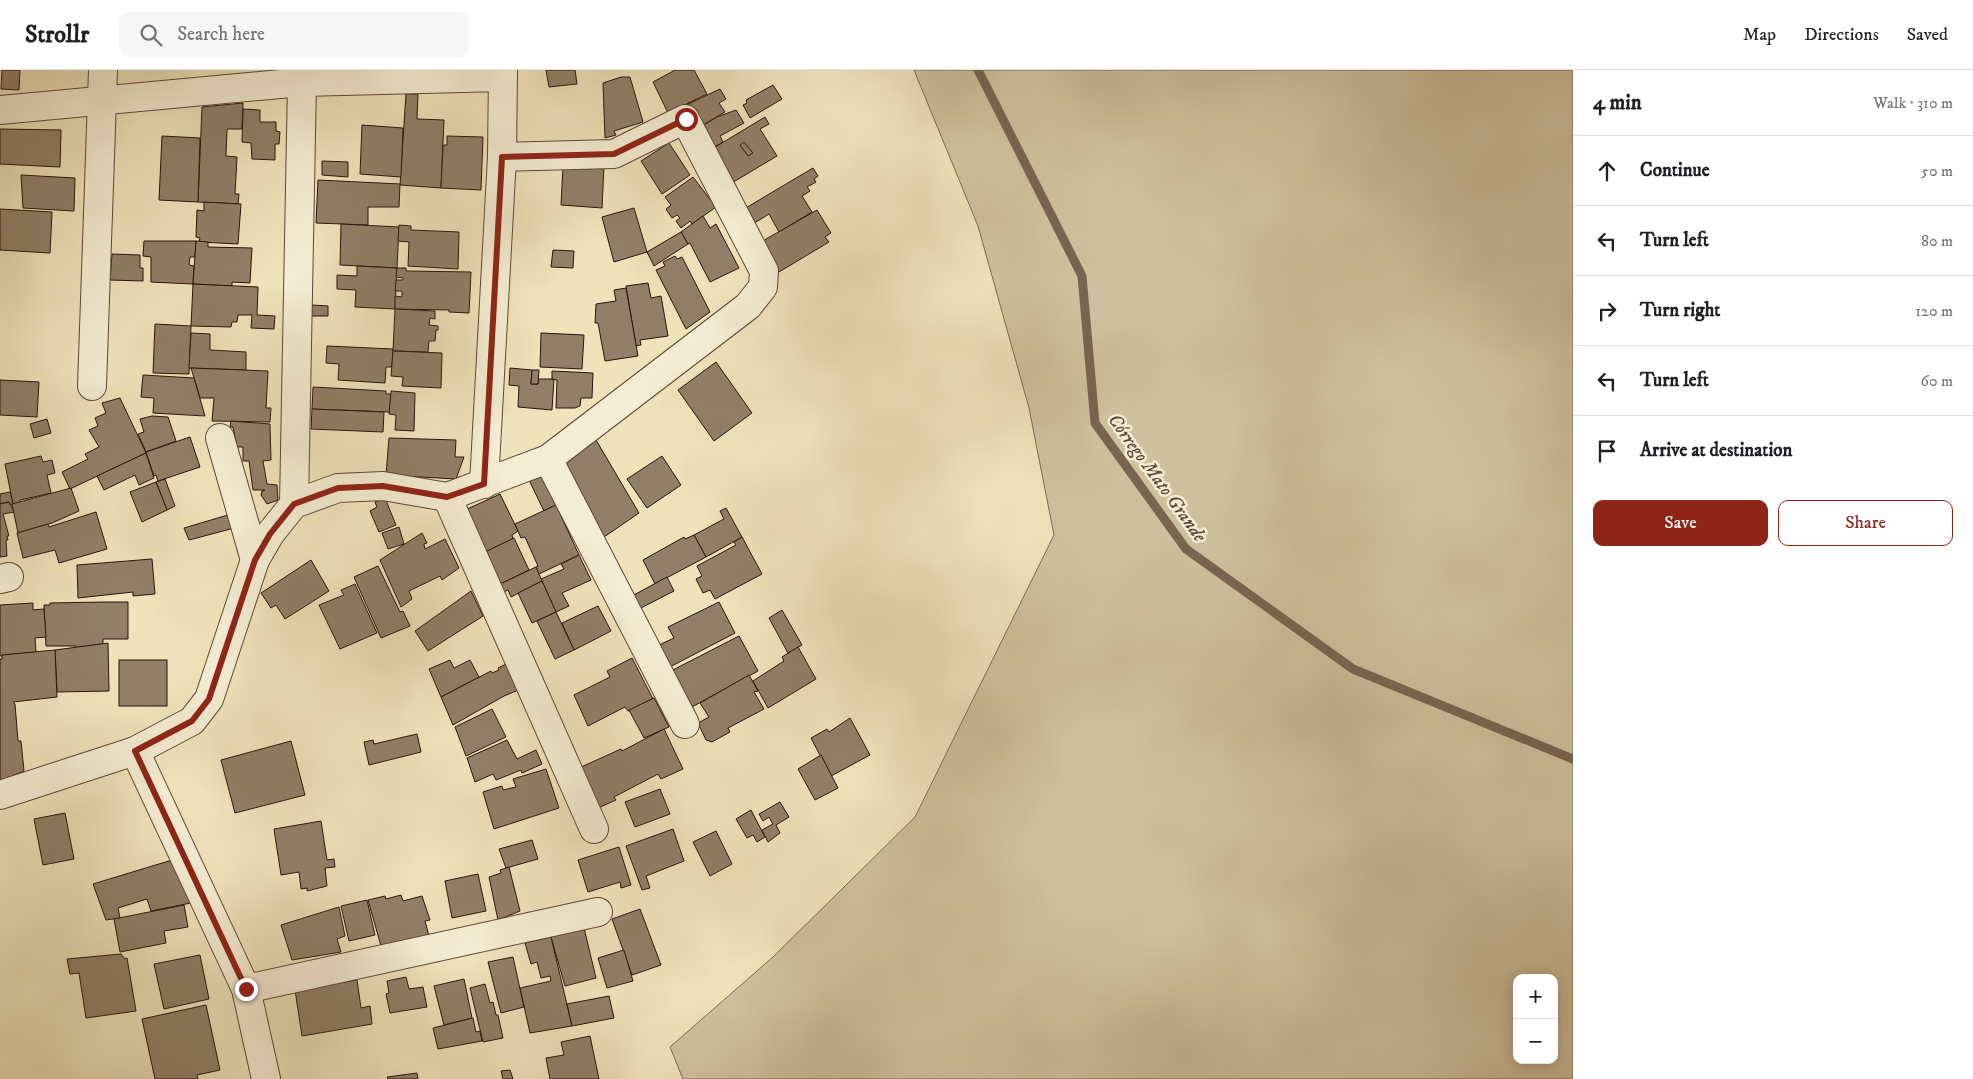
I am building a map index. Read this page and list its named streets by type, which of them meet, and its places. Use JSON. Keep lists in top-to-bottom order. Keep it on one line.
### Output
{"water":["Córrego Mato Grande"],"page":{"header":"Strollr","search":"Search here","nav":["Map","Directions","Saved"],"heading":["4 min","Walk · 310 m"],"list":[["Continue","50 m"],["Turn left","80 m"],["Turn right","120 m"],["Turn left","60 m"],"Arrive at destination"],"buttons":["Save","Share"],"map_buttons":["+","−"]}}
